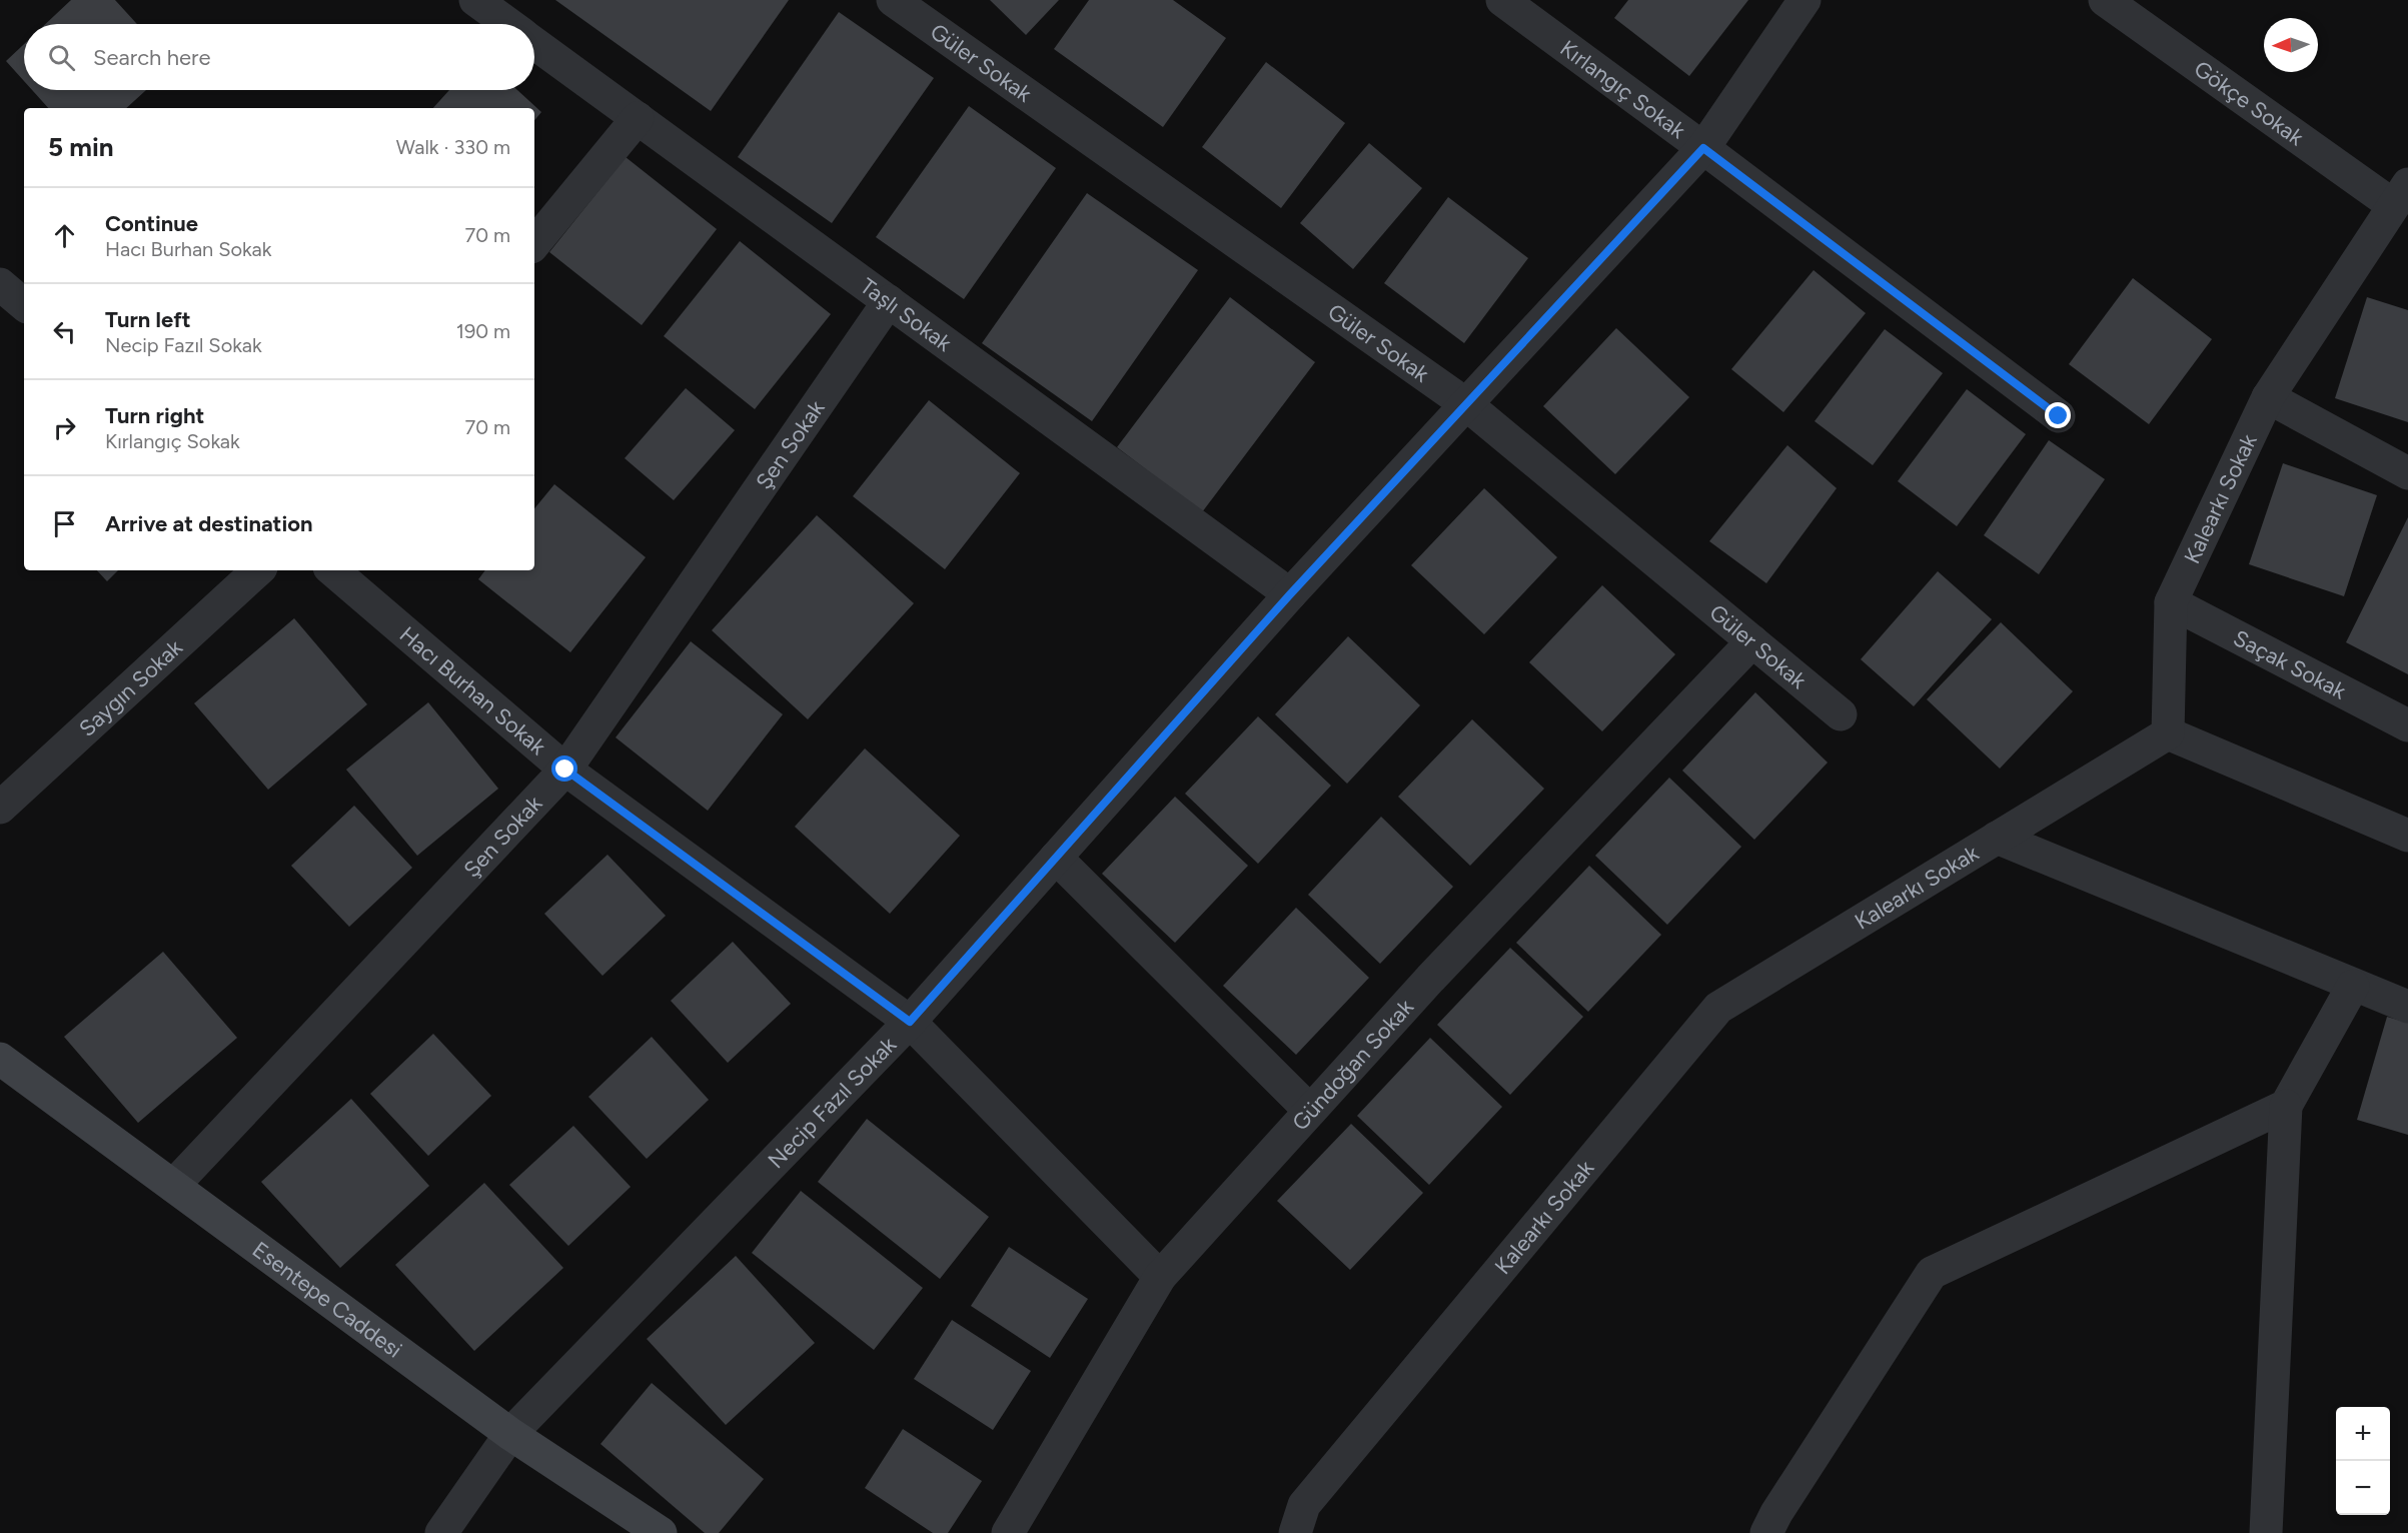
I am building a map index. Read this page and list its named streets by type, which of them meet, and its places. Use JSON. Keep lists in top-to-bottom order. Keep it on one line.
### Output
{"streets":{"street":["Güler Sokak","Kırlangıç Sokak","Gökçe Sokak","Taşlı Sokak","Şen Sokak","Kalearkı Sokak","Saçak Sokak","Saygın Sokak","Hacı Burhan Sokak","Gündoğan Sokak","Necip Fazıl Sokak","Esentepe Caddesi"]},"crossings":[["Güler Sokak","Gündoğan Sokak"],["Güler Sokak","Necip Fazıl Sokak"],["Kırlangıç Sokak","Necip Fazıl Sokak"],["Gökçe Sokak","Kalearkı Sokak"],["Taşlı Sokak","Şen Sokak"],["Taşlı Sokak","Necip Fazıl Sokak"],["Şen Sokak","Hacı Burhan Sokak"],["Şen Sokak","Esentepe Caddesi"],["Kalearkı Sokak","Saçak Sokak"],["Hacı Burhan Sokak","Gündoğan Sokak"],["Hacı Burhan Sokak","Necip Fazıl Sokak"],["Necip Fazıl Sokak","Esentepe Caddesi"]],"north":"left","page":{"search":"Search here","heading":["5 min","Walk · 330 m"],"list":[["Continue","Hacı Burhan Sokak","70 m"],["Turn left","Necip Fazıl Sokak","190 m"],["Turn right","Kırlangıç Sokak","70 m"],"Arrive at destination"],"map_buttons":["+","−"]}}
